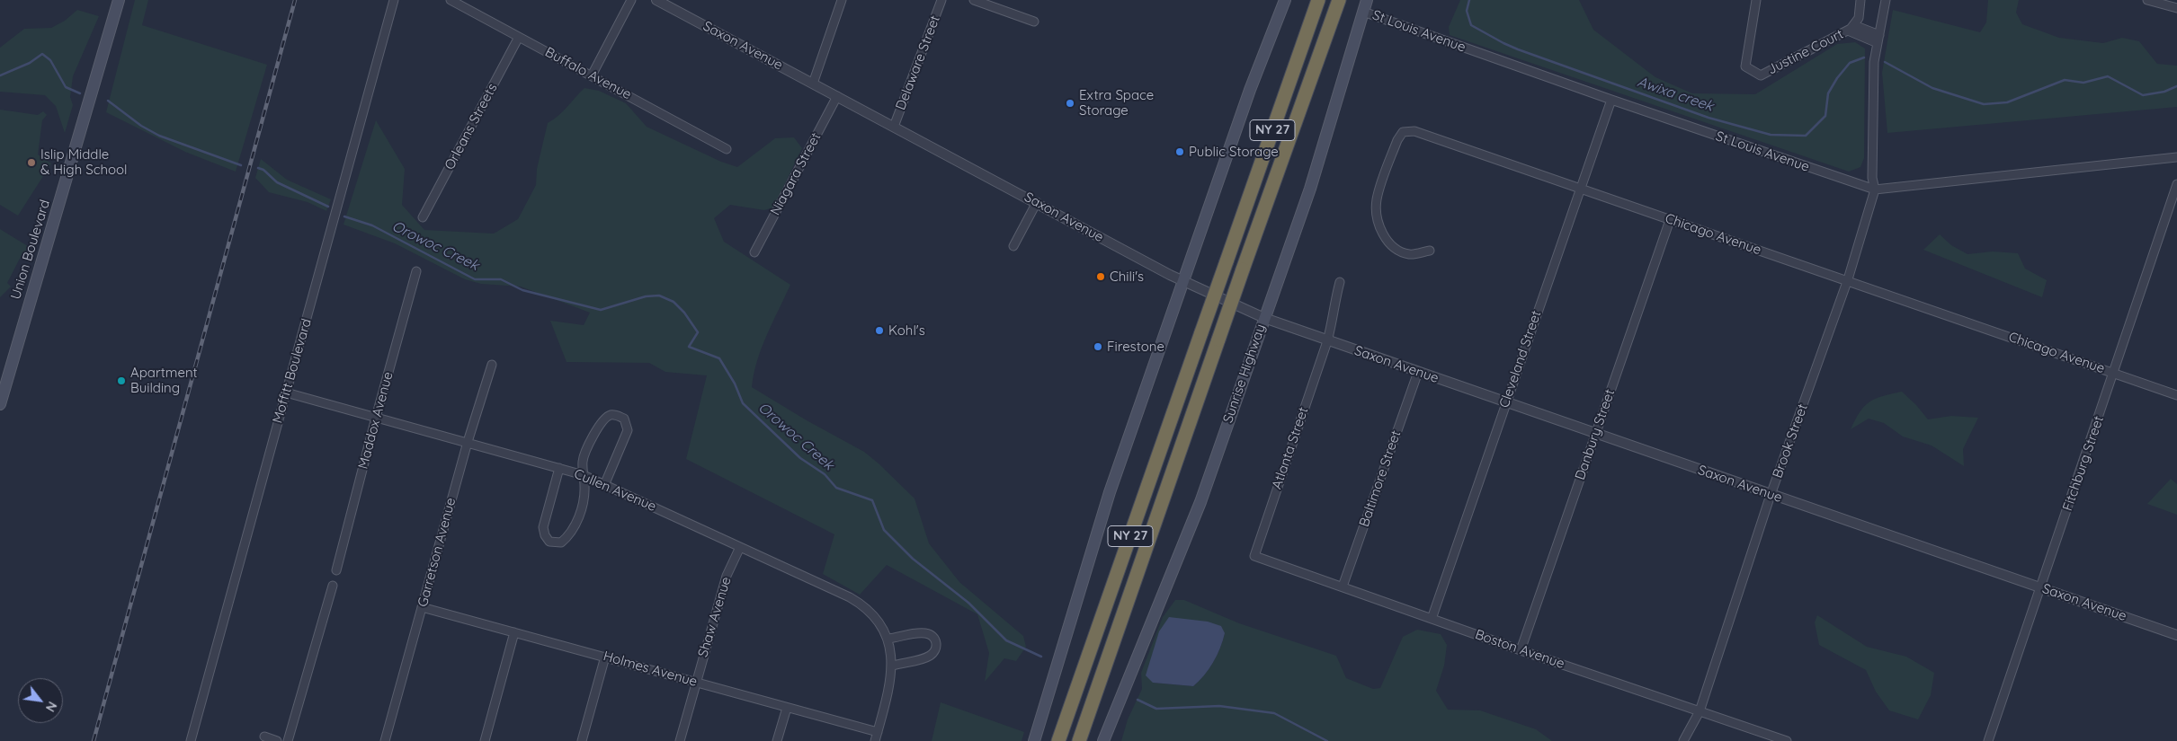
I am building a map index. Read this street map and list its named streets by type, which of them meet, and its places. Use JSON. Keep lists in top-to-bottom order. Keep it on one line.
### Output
{"streets":{"highway":["NY 27"],"main road":["Union Boulevard","Sunrise Highway"],"street":["St Louis Avenue","Saxon Avenue","Justine Court","Delaware Street","Buffalo Avenue","Orleans Streets","Niagara Street","Chicago Avenue","Cleveland Street","Moffitt Boulevard","Maddox Avenue","Danbury Street","Brook Street","Atlanta Street","Fitchburg Street","Baltimore Street","Cullen Avenue","Garretson Avenue","Shaw Avenue","Boston Avenue","Holmes Avenue"]},"crossings":[["St Louis Avenue","Cleveland Street"],["St Louis Avenue","Sunrise Highway"],["St Louis Avenue","Brook Street"],["Saxon Avenue","Delaware Street"],["Saxon Avenue","Niagara Street"],["Saxon Avenue","Cleveland Street"],["Saxon Avenue","Sunrise Highway"],["Saxon Avenue","Danbury Street"],["Saxon Avenue","Brook Street"],["Saxon Avenue","Atlanta Street"],["Saxon Avenue","Fitchburg Street"],["Saxon Avenue","Baltimore Street"],["Buffalo Avenue","Orleans Streets"],["Chicago Avenue","Cleveland Street"],["Chicago Avenue","Danbury Street"],["Chicago Avenue","Brook Street"],["Chicago Avenue","Fitchburg Street"],["Cleveland Street","Boston Avenue"],["Moffitt Boulevard","Cullen Avenue"],["Maddox Avenue","Cullen Avenue"],["Danbury Street","Boston Avenue"],["Brook Street","Boston Avenue"],["Atlanta Street","Boston Avenue"],["Baltimore Street","Boston Avenue"],["Cullen Avenue","Garretson Avenue"],["Cullen Avenue","Shaw Avenue"],["Garretson Avenue","Holmes Avenue"],["Shaw Avenue","Holmes Avenue"]],"water":["Awixa creek","Orowoc Creek"],"places":["Extra Space Storage","Public Storage","Islip Middle & High School","Chili's","Kohl's","Firestone","Apartment Building"],"north":"bottom right"}
